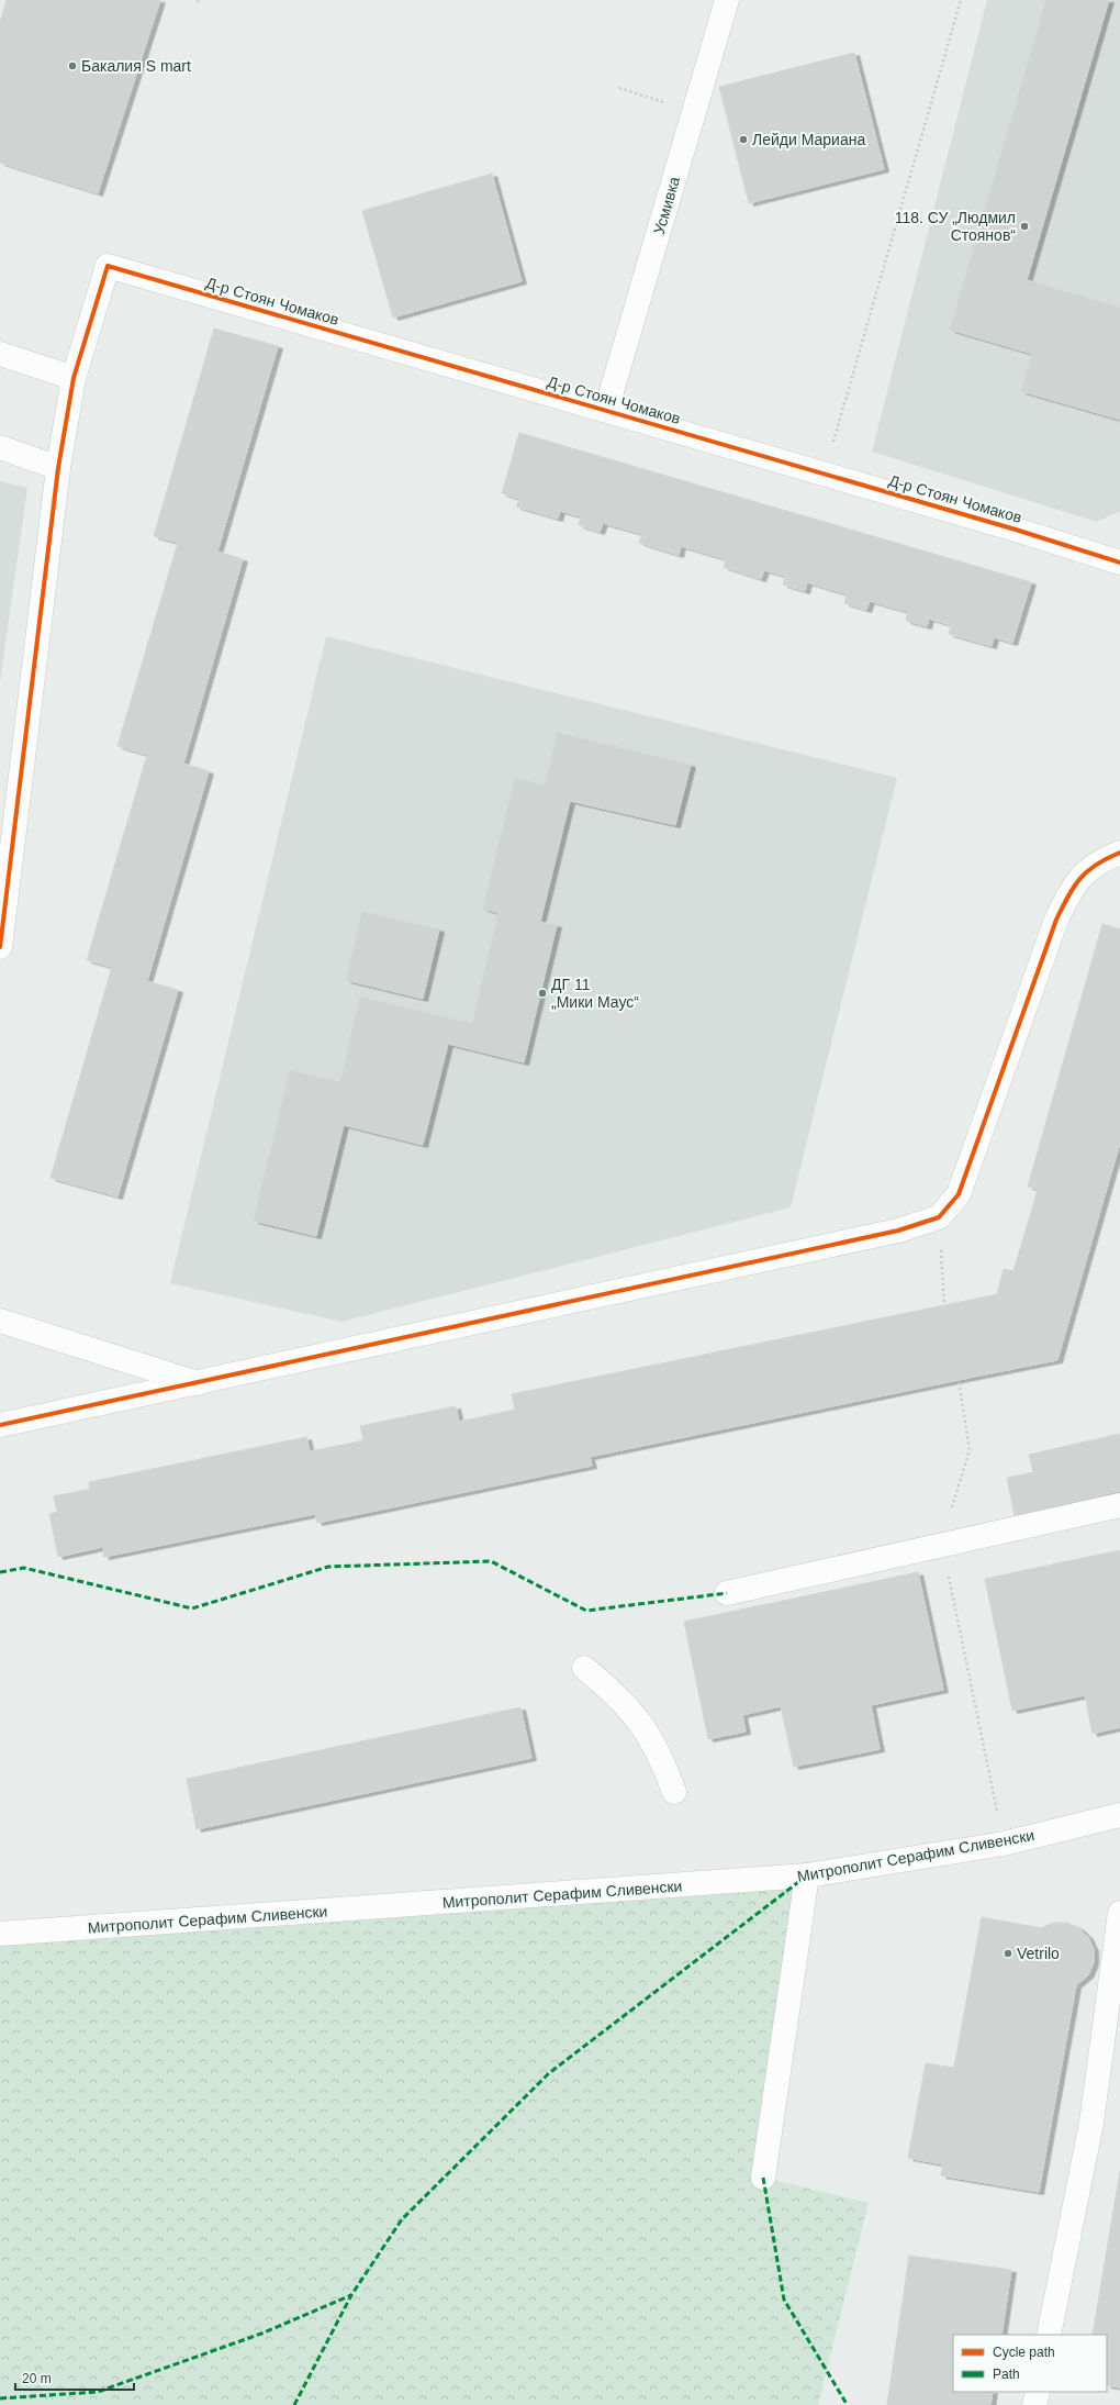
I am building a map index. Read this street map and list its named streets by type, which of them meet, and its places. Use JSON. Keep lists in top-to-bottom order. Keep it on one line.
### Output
{"streets":{"street":["Усмивка","Д-р Стоян Чомаков","Митрополит Серафим Сливенски"]},"crossings":[["Усмивка","Д-р Стоян Чомаков"]],"places":["Бакалия S mart","Лейди Мариана","118. СУ „Людмил Стоянов“","ДГ 11 „Мики Маус“","Vetrilo"],"legend":["Cycle path","Path"],"scale_bar":"20 m"}
